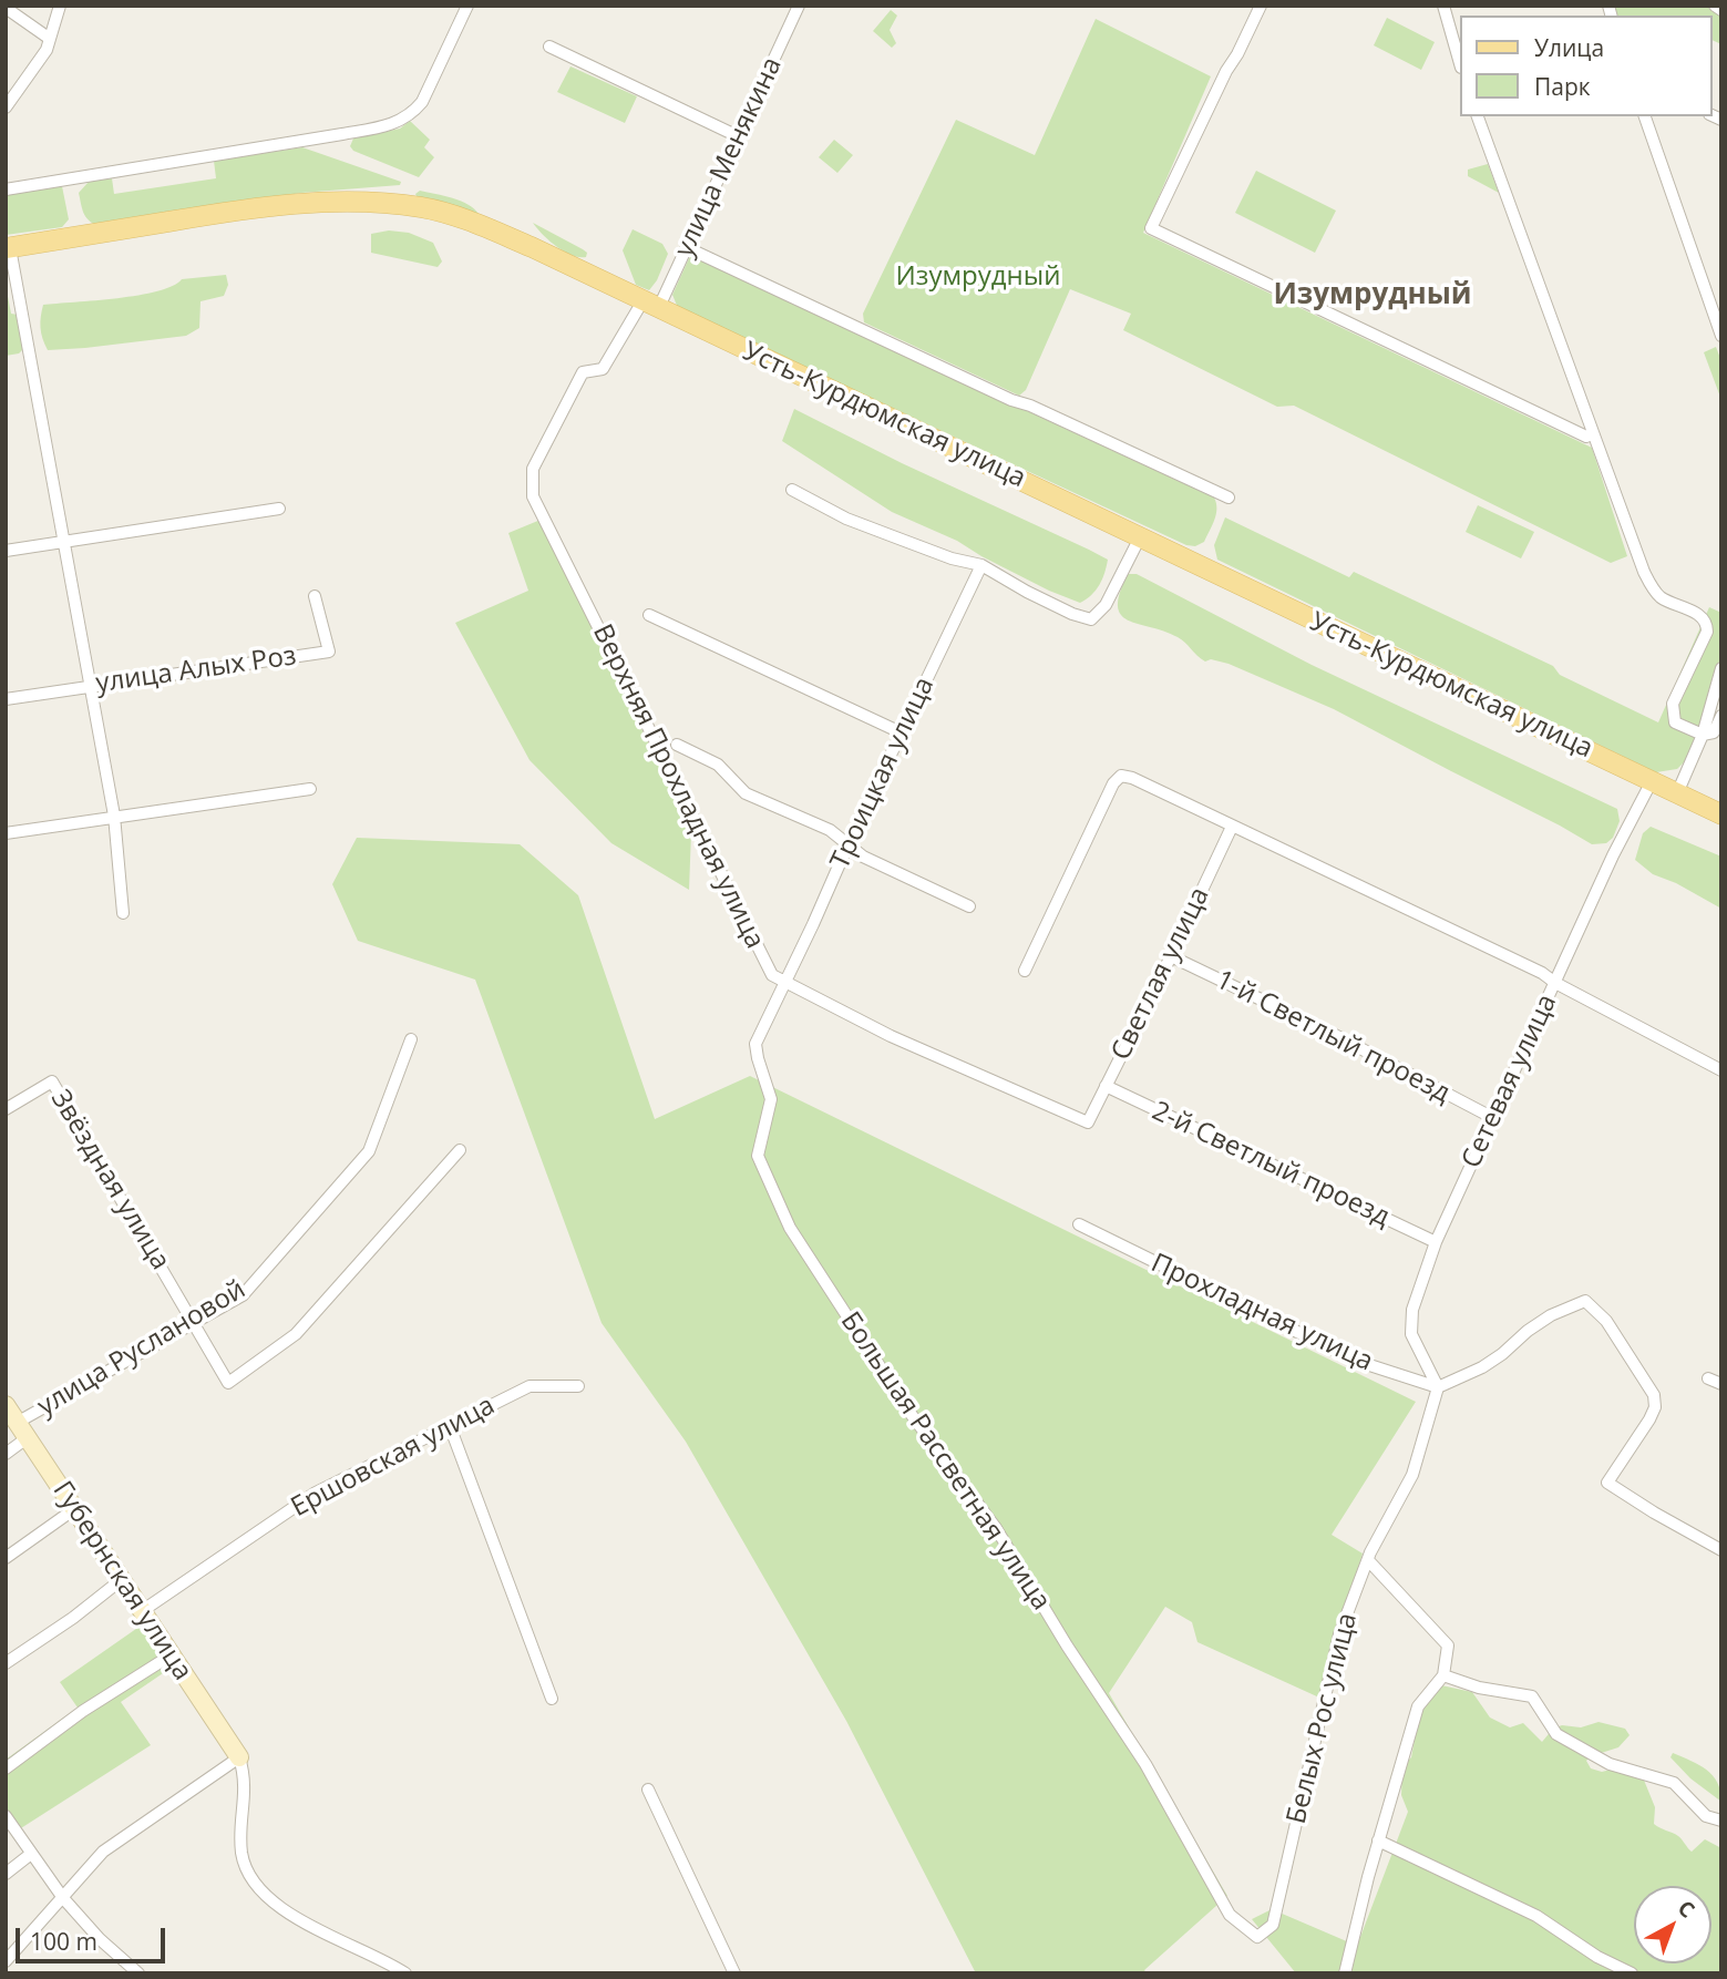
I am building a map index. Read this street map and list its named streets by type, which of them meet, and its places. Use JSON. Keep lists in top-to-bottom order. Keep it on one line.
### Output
{"streets":{"main road":["Усть-Курдюмская улица"],"street":["улица Менякина","улица Алых Роз","Троицкая улица","Верхняя Прохладная улица","Светлая улица","1-й Светлый проезд","Сетевая улица","2-й Светлый проезд","Звёздная улица","Прохладная улица","улица Руслановой","Ершовская улица","Большая Рассветная улица","Губернская улица","Белых Рос улица"]},"crossings":[["улица Менякина","Усть-Курдюмская улица"],["улица Менякина","Верхняя Прохладная улица"],["Усть-Курдюмская улица","Верхняя Прохладная улица"],["Усть-Курдюмская улица","Сетевая улица"],["Троицкая улица","Верхняя Прохладная улица"],["Троицкая улица","Большая Рассветная улица"],["Верхняя Прохладная улица","Светлая улица"],["Верхняя Прохладная улица","Большая Рассветная улица"],["Светлая улица","1-й Светлый проезд"],["Светлая улица","2-й Светлый проезд"],["1-й Светлый проезд","Сетевая улица"],["Сетевая улица","2-й Светлый проезд"],["Сетевая улица","Прохладная улица"],["Сетевая улица","Белых Рос улица"],["Звёздная улица","улица Руслановой"],["Прохладная улица","Белых Рос улица"],["улица Руслановой","Губернская улица"],["Ершовская улица","Губернская улица"],["Большая Рассветная улица","Белых Рос улица"]],"districts":["Изумрудный"],"parks":["Изумрудный"],"legend":["Улица","Парк"],"scale_bar":"100 m","north":"top right"}
